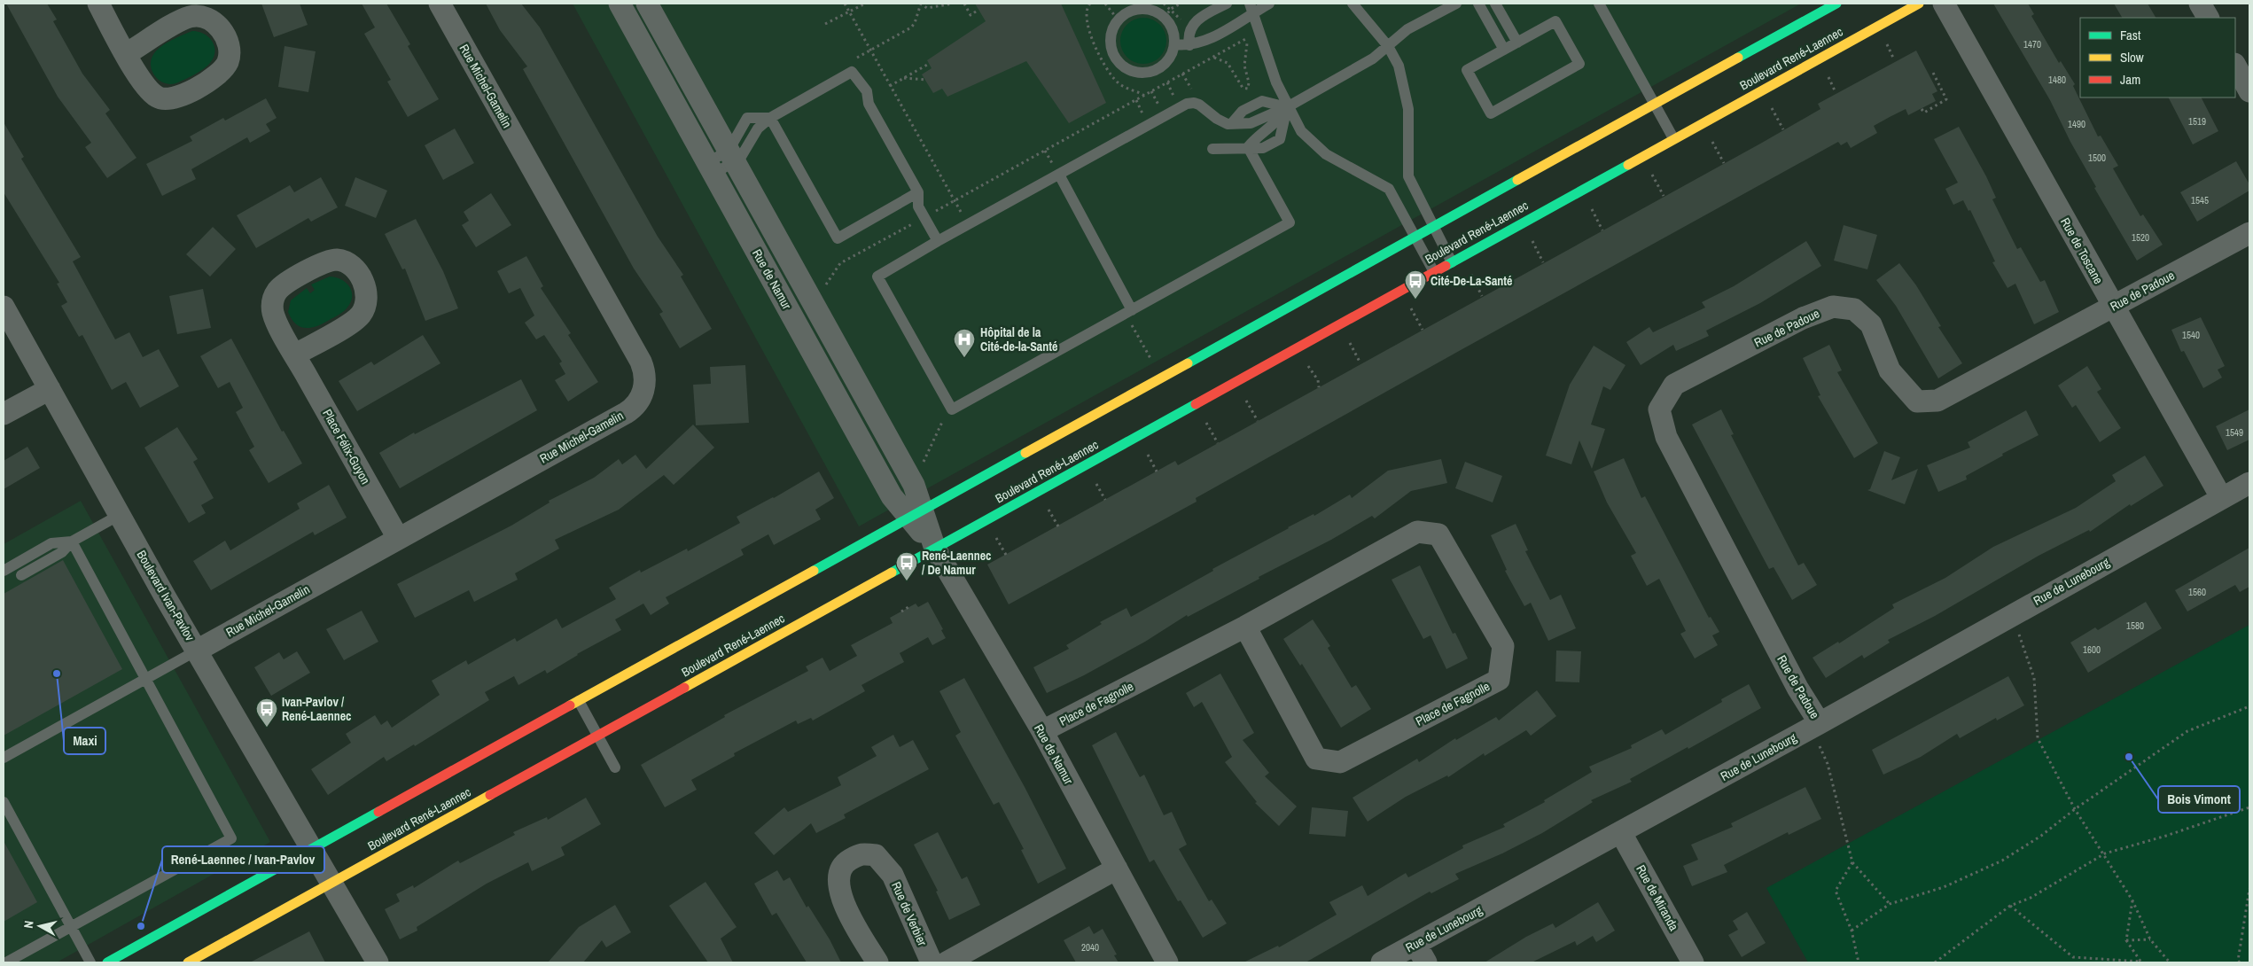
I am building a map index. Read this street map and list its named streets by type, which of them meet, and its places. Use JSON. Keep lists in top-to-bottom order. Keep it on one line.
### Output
{"streets":{"street":["Boulevard René-Laennec","Rue Michel-Gamelin","Rue de Toscane","Rue de Namur","Rue de Padoue","Place Félix-Guyon","Rue de Lunebourg","Boulevard Ivan-Pavlov","Place de Fagnolle","Rue de Miranda","Rue de Verbier"]},"crossings":[["Boulevard René-Laennec","Rue de Namur"],["Boulevard René-Laennec","Boulevard Ivan-Pavlov"],["Rue Michel-Gamelin","Place Félix-Guyon"],["Rue Michel-Gamelin","Boulevard Ivan-Pavlov"],["Rue de Toscane","Rue de Padoue"],["Rue de Toscane","Rue de Lunebourg"],["Rue de Namur","Place de Fagnolle"],["Rue de Padoue","Rue de Lunebourg"],["Rue de Lunebourg","Rue de Miranda"]],"places":{"bus stop":["Cité-De-La-Santé","René-Laennec / De Namur","Ivan-Pavlov / René-Laennec"],"hospital":["Hôpital de la Cité-de-la-Santé"],"other":["Maxi","Bois Vimont","René-Laennec / Ivan-Pavlov"]},"house_numbers":["1470","1480","1519","1490","1500","1545","1520","1540","1549","1560","1580","1600","2040"],"legend":["Fast","Slow","Jam"],"north":"left"}
